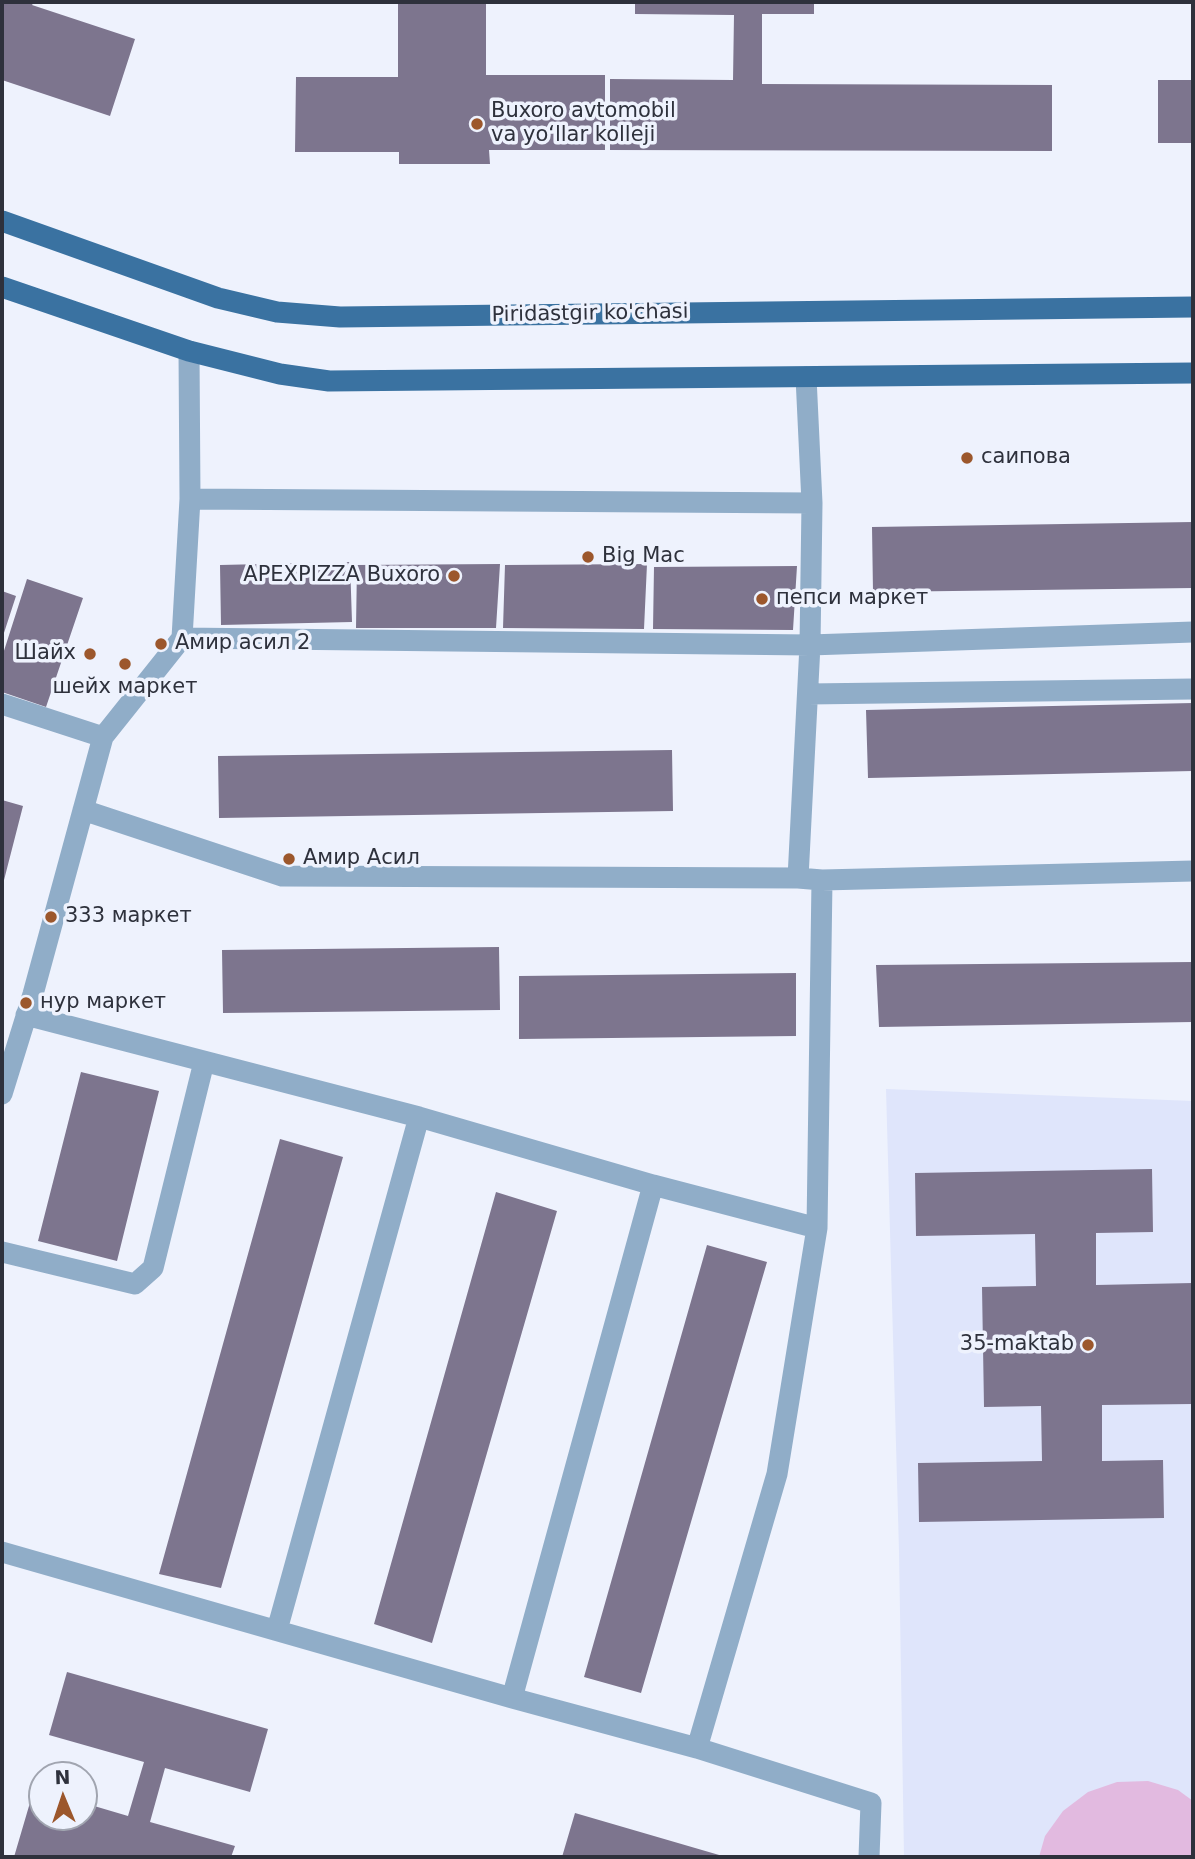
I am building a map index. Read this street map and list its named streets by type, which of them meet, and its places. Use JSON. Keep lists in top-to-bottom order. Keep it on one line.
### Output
{"streets":{"main road":["Piridastgir ko'chasi"]},"places":["Buxoro avtomobil va yo‘llar kolleji","саипова","Big Mac","APEXPIZZA Buxoro","пепси маркет","Амир асил 2","Шайх","шейх маркет","Амир Асил","333 маркет","нур маркет","35-maktab"],"north":"top"}
